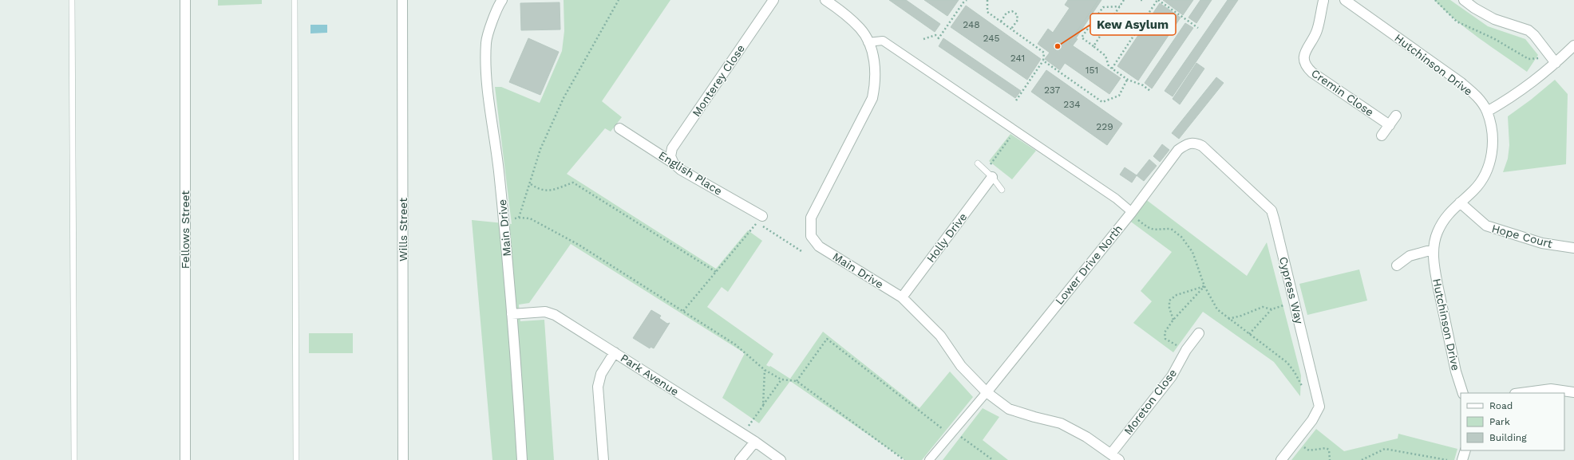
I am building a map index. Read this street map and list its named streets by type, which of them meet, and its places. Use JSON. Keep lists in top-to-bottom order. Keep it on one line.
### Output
{"streets":{"street":["Hutchinson Drive","Monterey Close","Cremin Close","English Place","Main Drive","Fellows Street","Wills Street","Hope Court","Holly Drive","Lower Drive North","Cypress Way","Park Avenue","Moreton Close"]},"crossings":[["Hutchinson Drive","Hope Court"],["Monterey Close","English Place"],["Main Drive","Holly Drive"],["Main Drive","Lower Drive North"],["Main Drive","Park Avenue"],["Main Drive","Moreton Close"],["Lower Drive North","Cypress Way"]],"places":["Kew Asylum"],"house_numbers":["248","245","241","151","237","234","229"],"legend":["Road","Park","Building"]}
